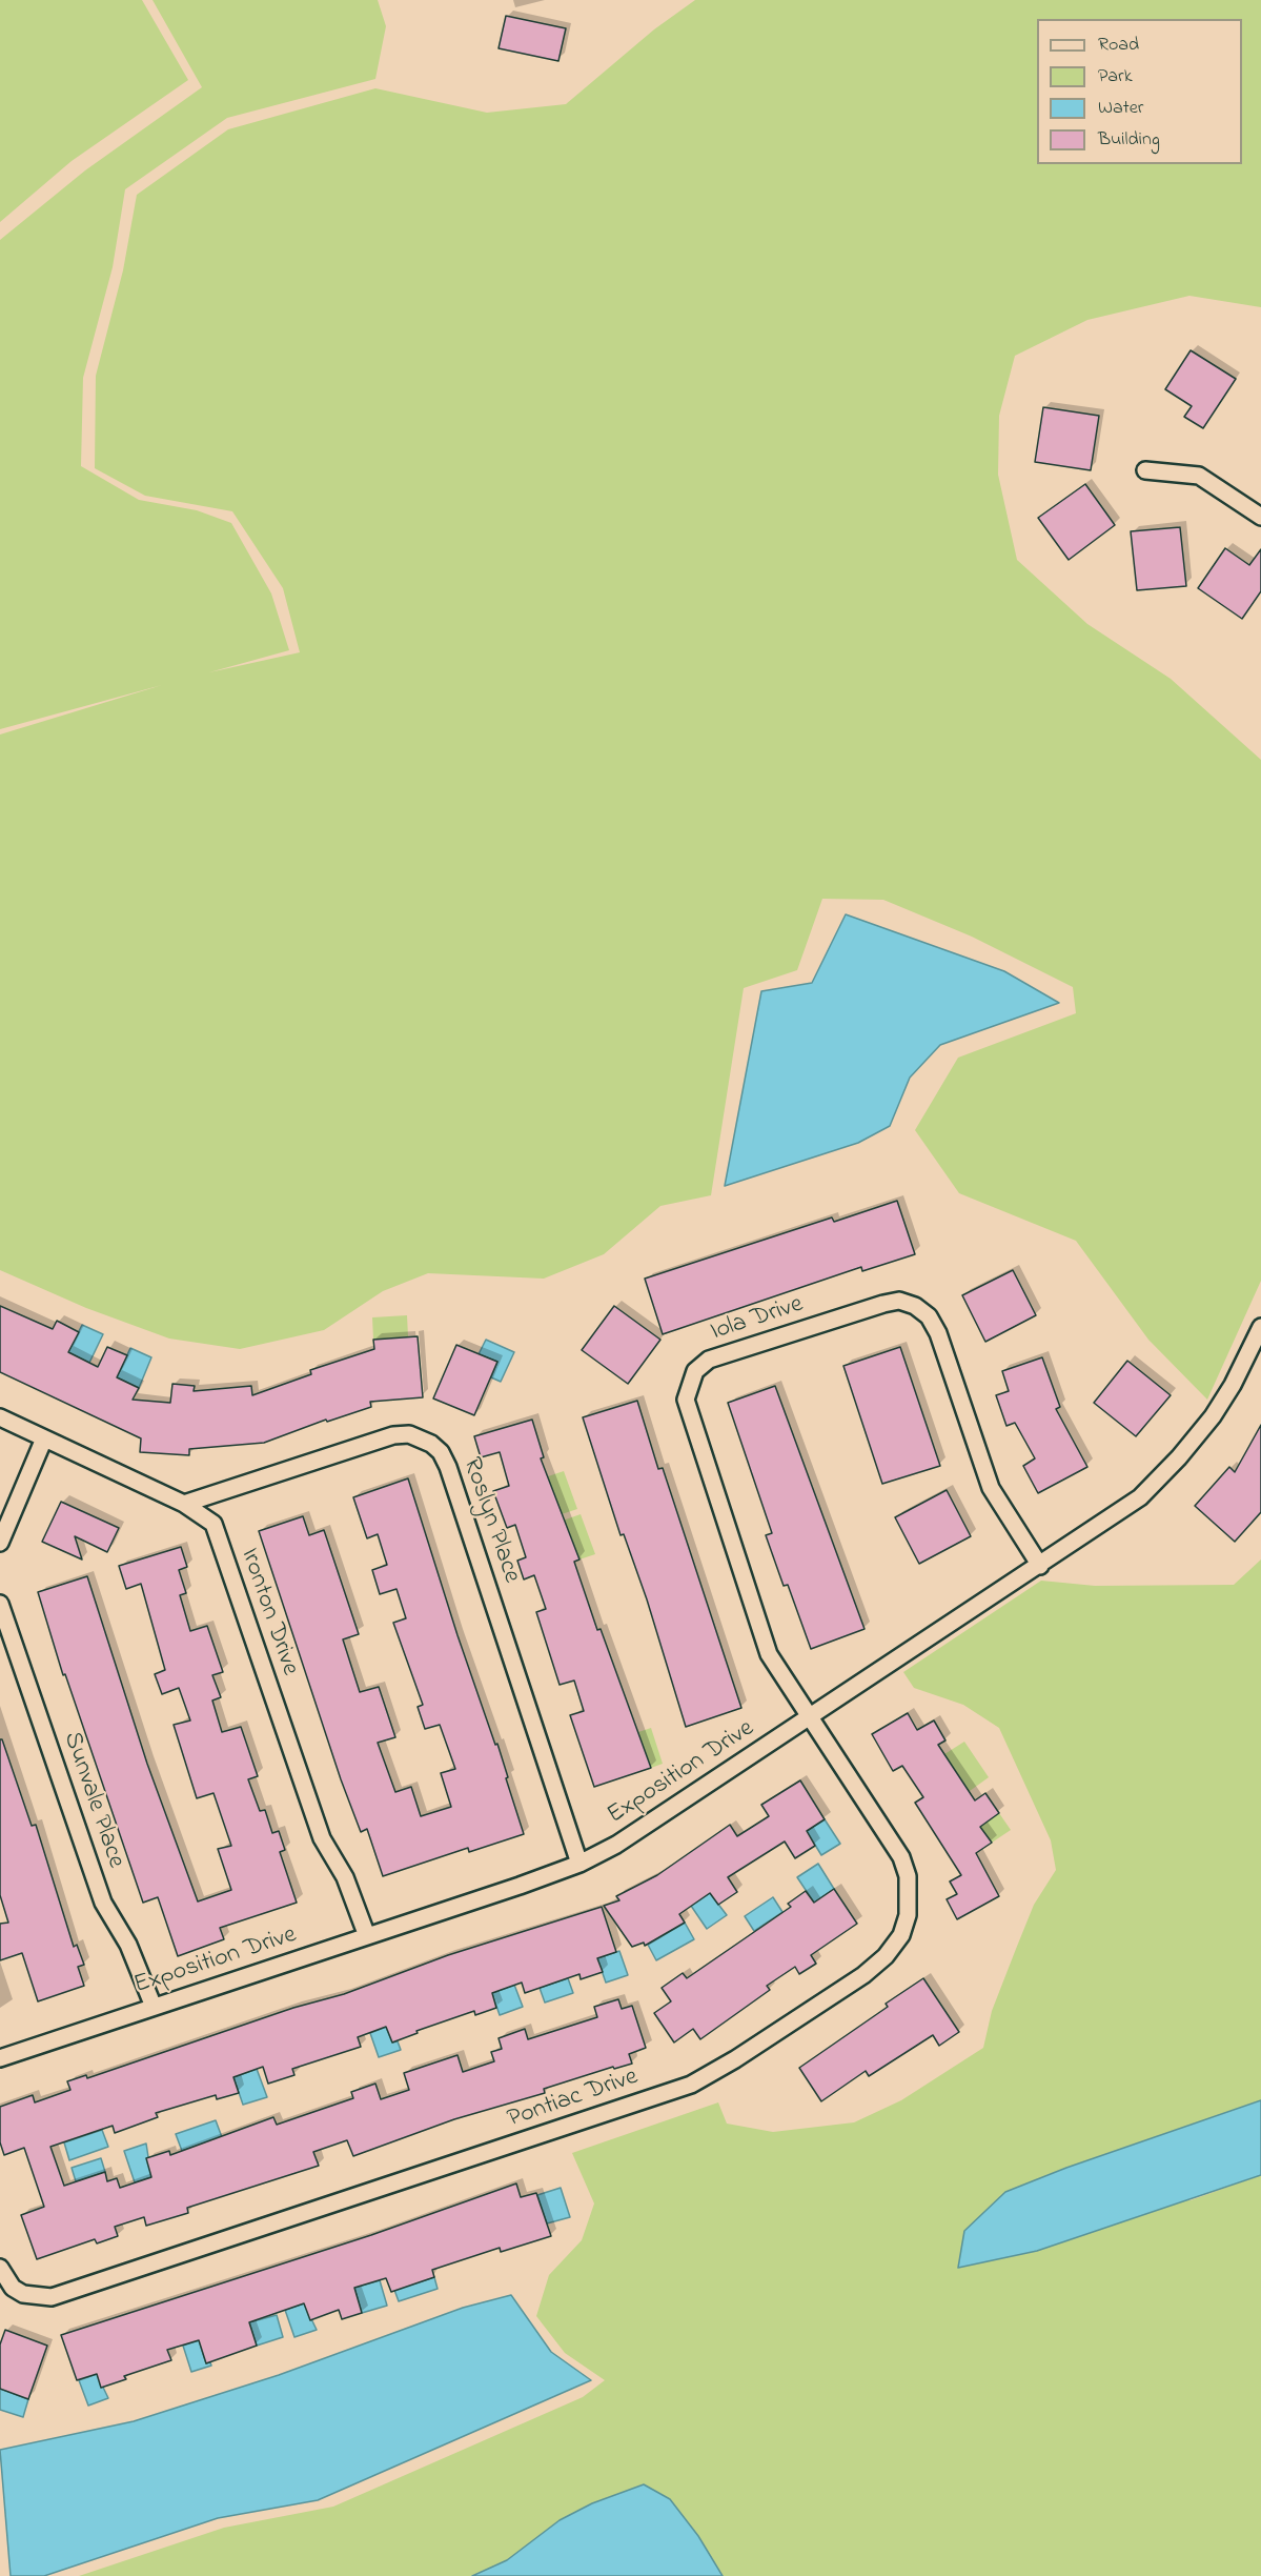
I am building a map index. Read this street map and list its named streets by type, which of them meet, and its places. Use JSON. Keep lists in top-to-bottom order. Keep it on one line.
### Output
{"streets":{"street":["Iola Drive","Roslyn Place","Ironton Drive","Exposition Drive","Sunvale Place","Pontiac Drive"]},"crossings":[["Iola Drive","Exposition Drive"],["Iola Drive","Pontiac Drive"],["Roslyn Place","Ironton Drive"],["Roslyn Place","Exposition Drive"],["Ironton Drive","Exposition Drive"],["Exposition Drive","Sunvale Place"],["Exposition Drive","Pontiac Drive"]],"legend":["Road","Park","Water","Building"]}
